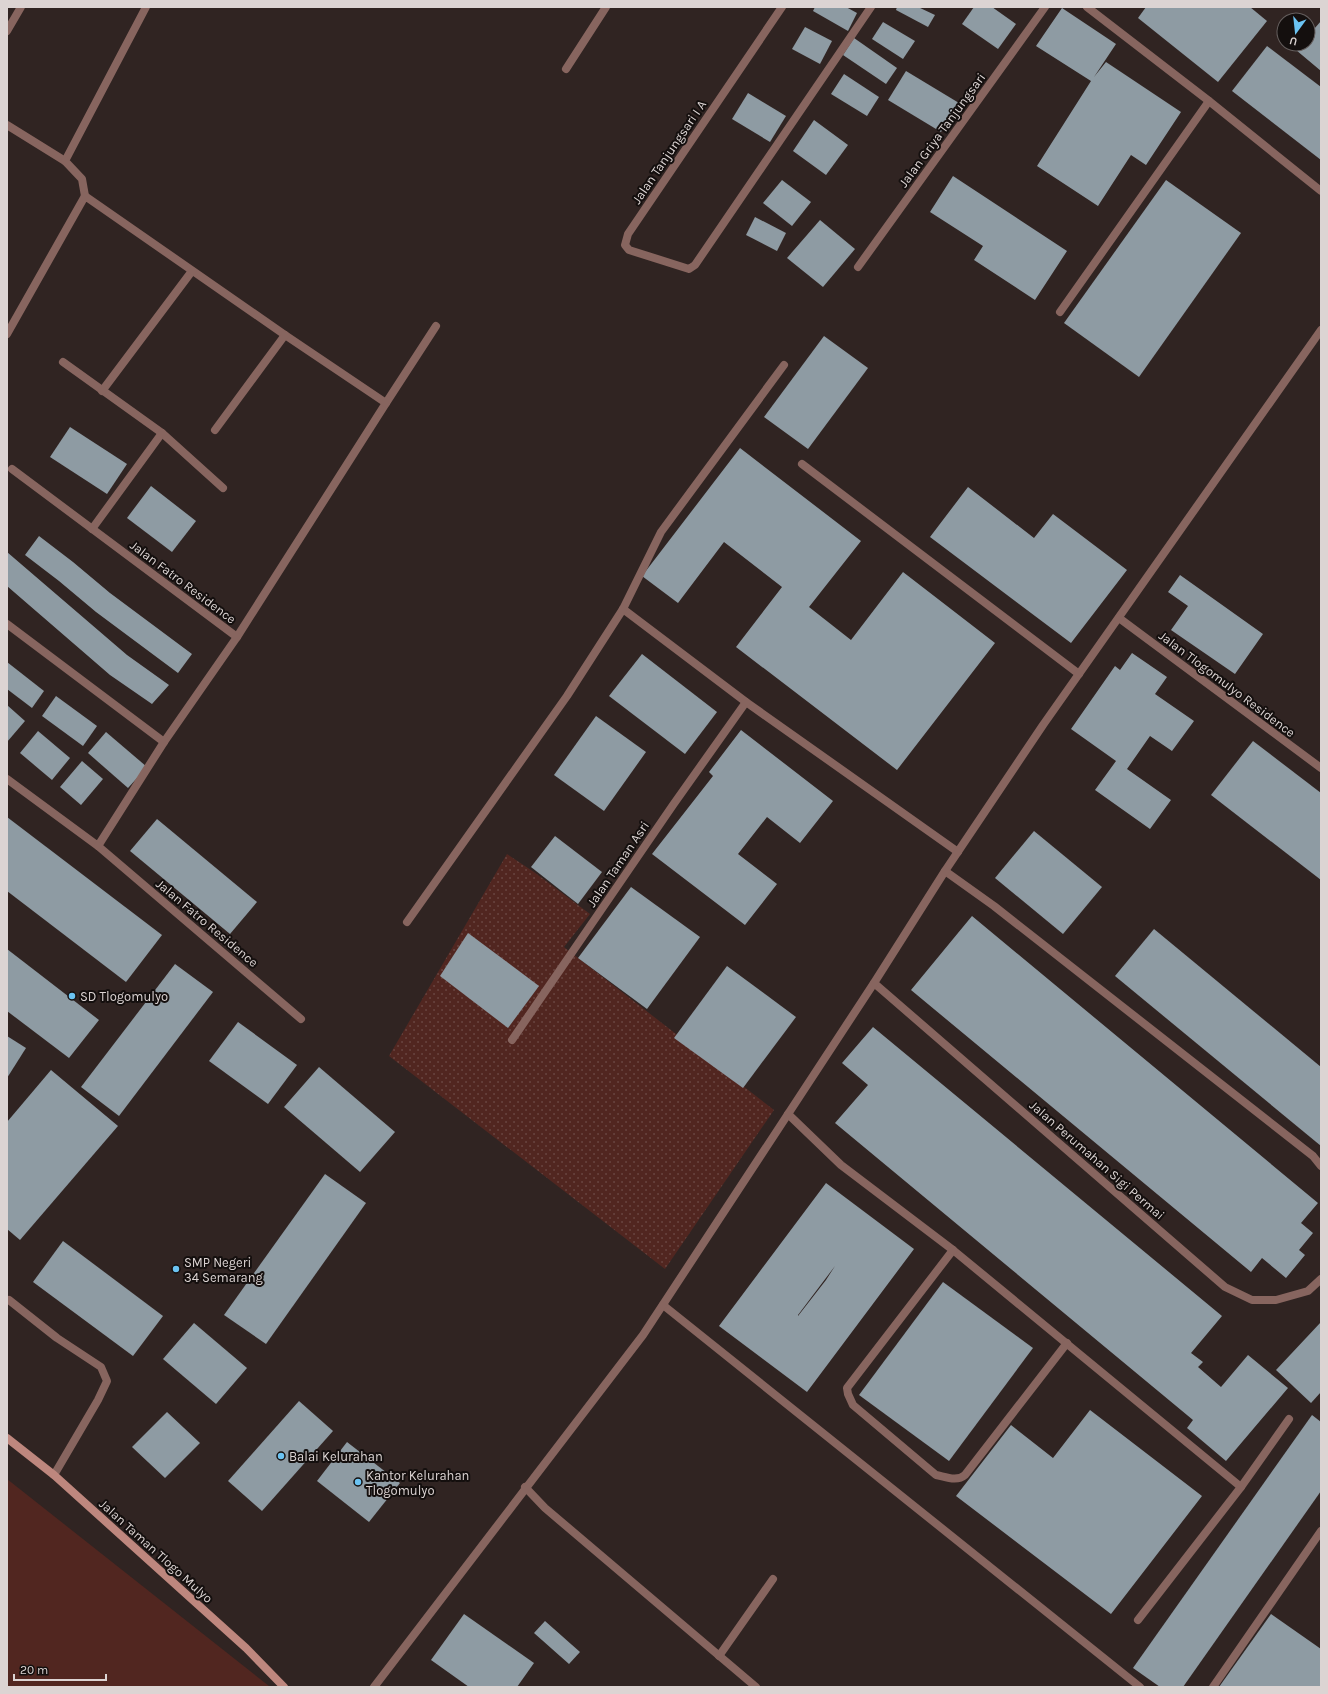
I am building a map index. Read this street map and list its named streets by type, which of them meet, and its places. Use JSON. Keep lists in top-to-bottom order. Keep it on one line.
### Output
{"streets":{"street":["Jalan Griya Tanjungsari","Jalan Tanjungsari I A","Jalan Fatro Residence","Jalan Tlogomulyo Residence","Jalan Taman Asri","Jalan Perumahan Sigi Permai","Jalan Taman Tlogo Mulyo"]},"places":["SD Tlogomulyo","SMP Negeri 34 Semarang","Balai Kelurahan","Kantor Kelurahan Tlogomulyo"],"scale_bar":"20 m","north":"bottom"}
